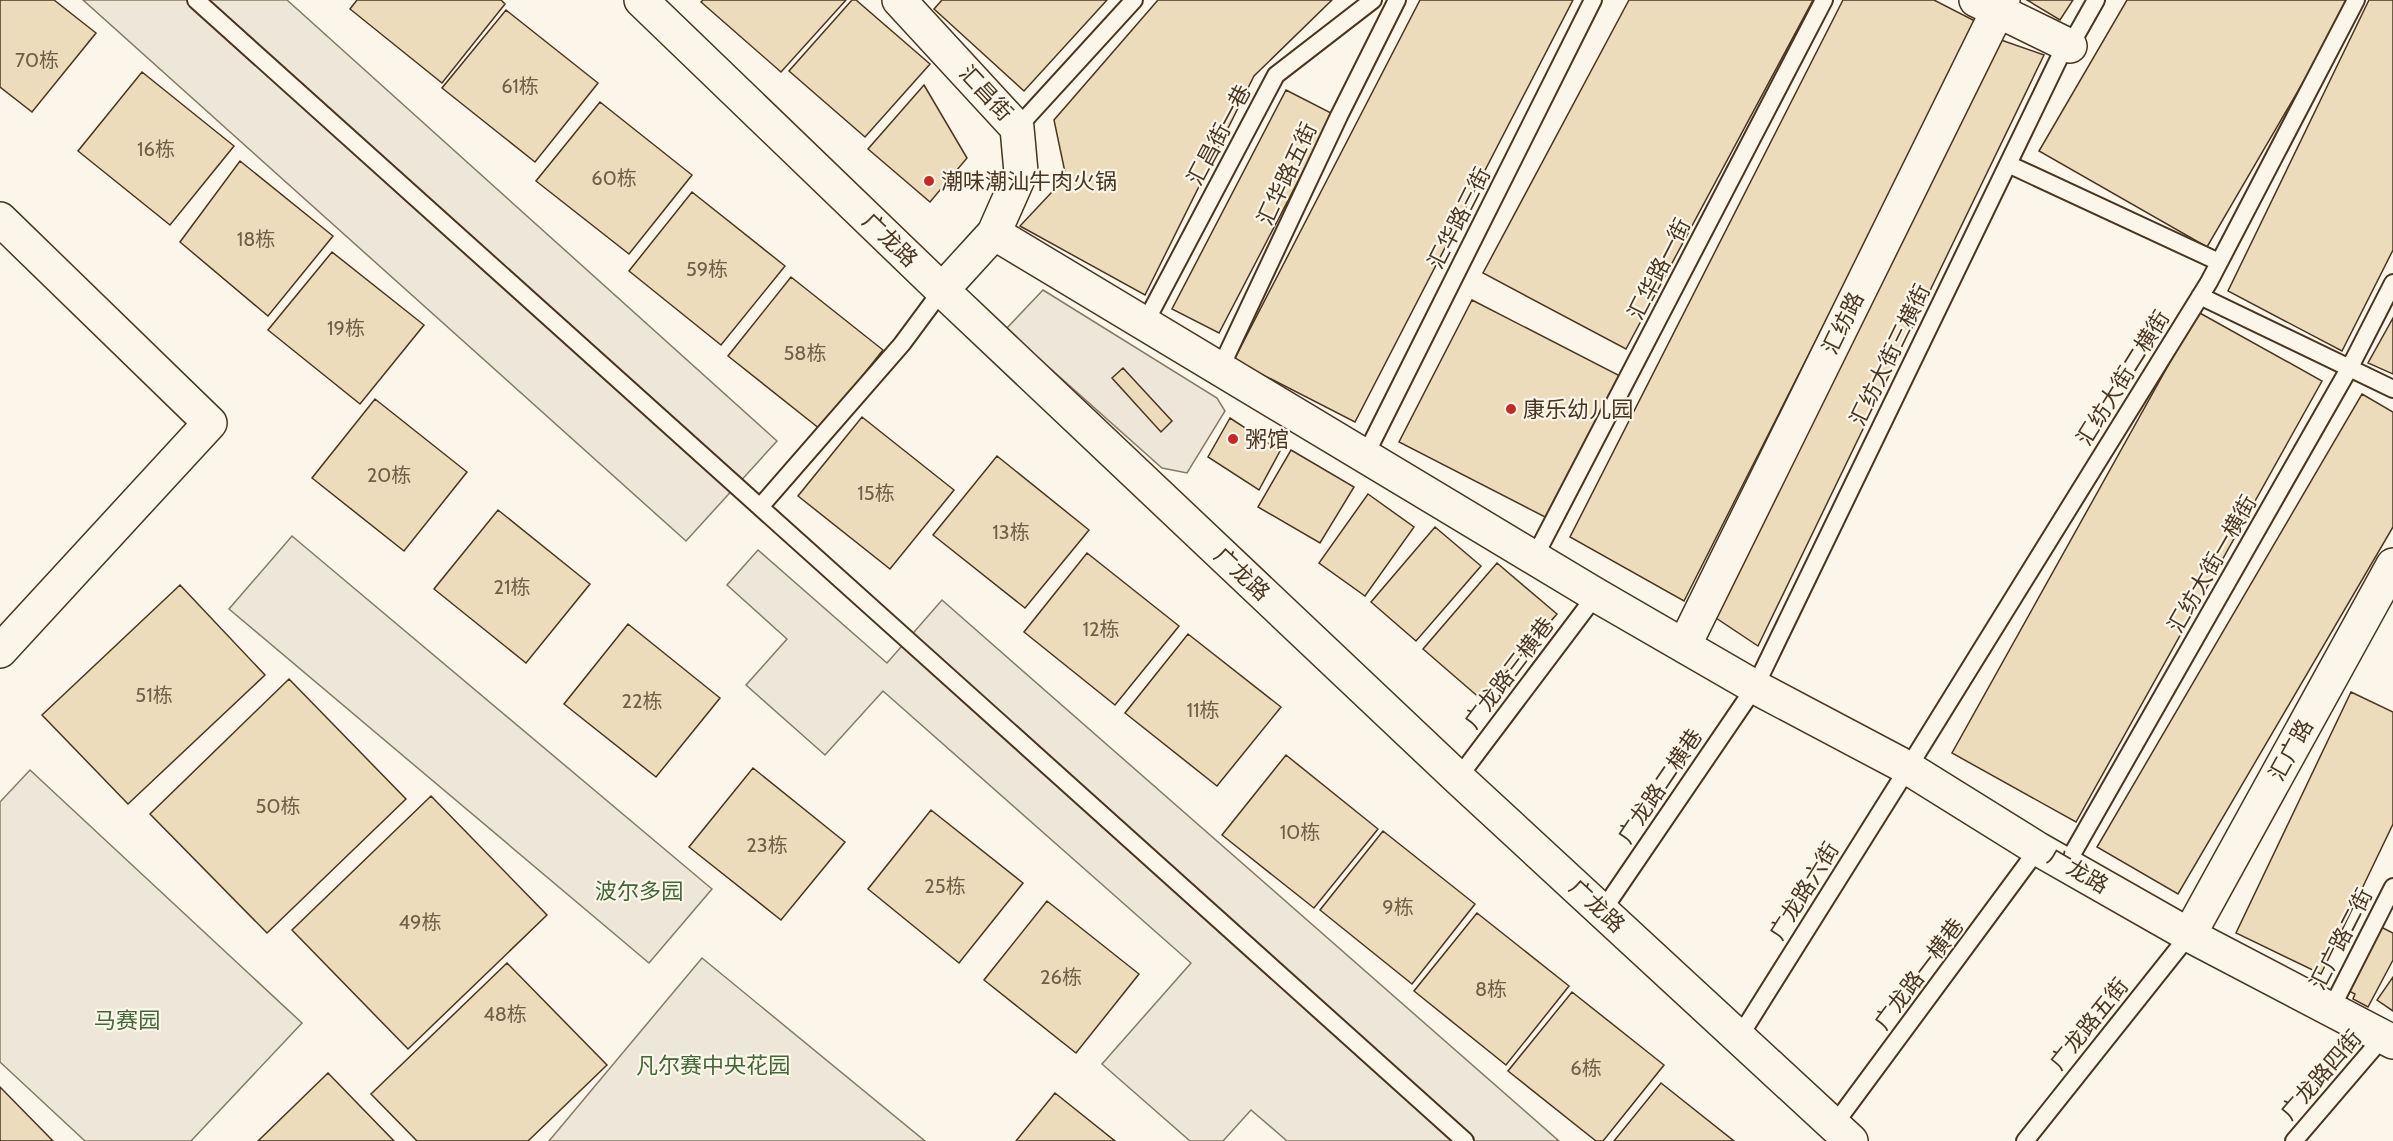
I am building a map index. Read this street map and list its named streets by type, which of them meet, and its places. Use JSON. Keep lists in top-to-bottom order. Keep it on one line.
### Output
{"streets":{"street":["汇昌街","广龙路","汇纺路","汇广路"],"lane":["汇昌街一巷","汇华路五街","汇华路三街","汇华路一街","汇纺大街三横街","汇纺大街二横街","汇纺大街一横街","广龙路三横巷","广龙路二横巷","广龙路六街","汇广路二街","广龙路一横巷","广龙路五街","广龙路四街"]},"crossings":[["汇昌街","广龙路"],["汇昌街一巷","广龙路"],["汇华路五街","广龙路"],["汇华路三街","广龙路"],["广龙路","汇华路一街"],["广龙路","汇纺路"],["广龙路","汇纺大街三横街"],["广龙路","汇纺大街二横街"],["广龙路","汇纺大街一横街"],["广龙路","广龙路三横巷"],["广龙路","汇广路"],["广龙路","广龙路二横巷"],["广龙路","广龙路六街"],["广龙路","汇广路二街"],["广龙路","广龙路一横巷"],["广龙路","广龙路五街"],["广龙路","广龙路四街"],["汇纺大街三横街","广龙路二横巷"],["汇纺大街二横街","广龙路六街"],["汇广路","广龙路五街"]],"parks":["波尔多园","马赛园","凡尔赛中央花园"],"places":["潮味潮汕牛肉火锅","康乐幼儿园","粥馆"],"house_numbers":["70栋","61栋","16栋","60栋","18栋","59栋","19栋","58栋","20栋","15栋","13栋","21栋","12栋","51栋","22栋","11栋","50栋","10栋","23栋","25栋","9栋","49栋","26栋","8栋","48栋","6栋"]}
